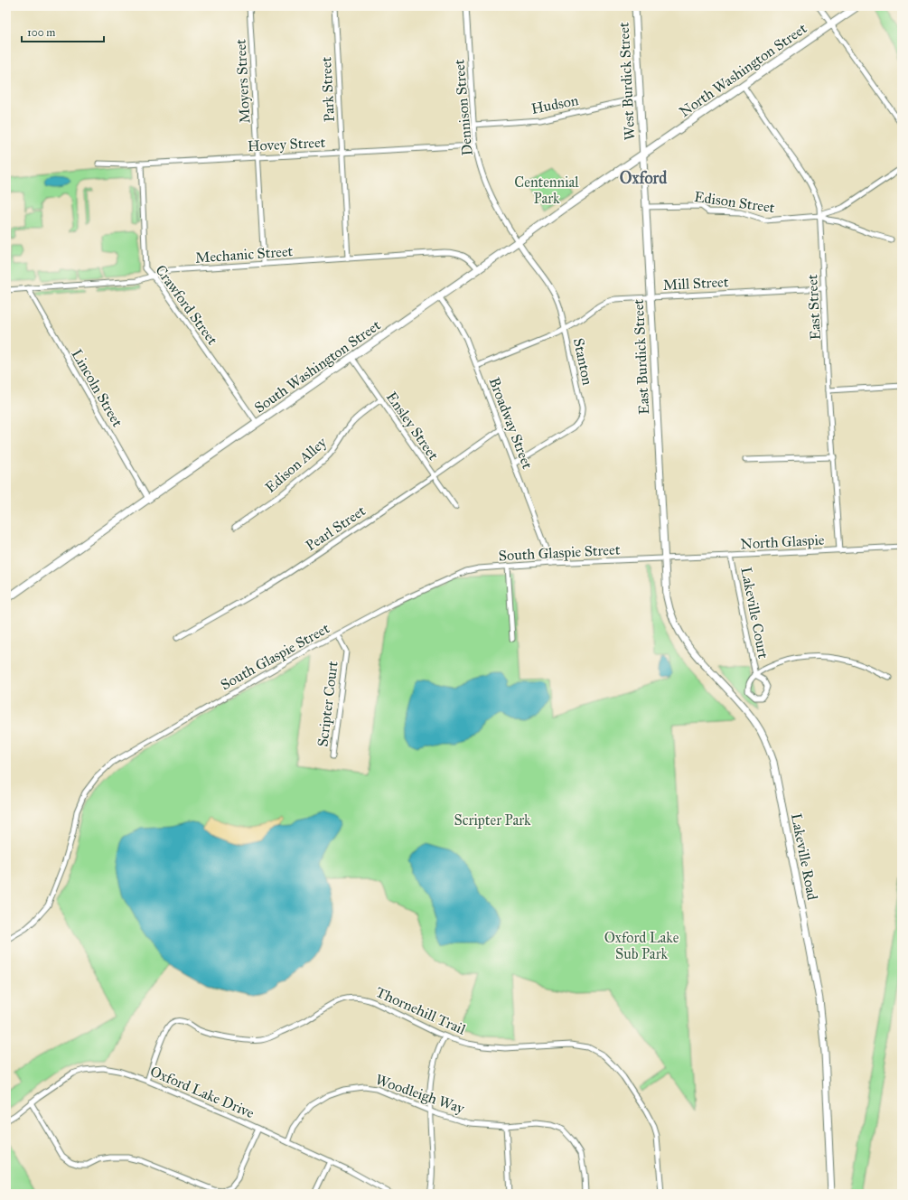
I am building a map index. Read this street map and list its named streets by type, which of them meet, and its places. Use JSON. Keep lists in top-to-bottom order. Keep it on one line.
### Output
{"streets":{"main road":["North Washington Street","West Burdick Street","East Burdick Street","South Washington Street","Lakeville Road"],"street":["Moyers Street","Park Street","Hudson","Dennison Street","Hovey Street","Edison Street","Mechanic Street","Mill Street","Crawford Street","East Street","Stanton","Lincoln Street","Broadway Street","Ensley Street","Edison Alley","Pearl Street","North Glaspie","South Glaspie Street","Lakeville Court","Scripter Court","Thornehill Trail","Oxford Lake Drive","Woodleigh Way"]},"crossings":[["North Washington Street","West Burdick Street"],["North Washington Street","East Street"],["North Washington Street","East Burdick Street"],["North Washington Street","South Washington Street"],["Moyers Street","Hovey Street"],["Moyers Street","Mechanic Street"],["West Burdick Street","Hudson"],["West Burdick Street","East Burdick Street"],["West Burdick Street","South Washington Street"],["Park Street","Hovey Street"],["Park Street","Mechanic Street"],["Hudson","Dennison Street"],["Dennison Street","Hovey Street"],["Dennison Street","Stanton"],["Dennison Street","South Washington Street"],["Hovey Street","Crawford Street"],["Edison Street","East Street"],["Edison Street","East Burdick Street"],["Mechanic Street","Crawford Street"],["Mechanic Street","South Washington Street"],["Mechanic Street","Lincoln Street"],["Mill Street","East Street"],["Mill Street","East Burdick Street"],["Mill Street","Stanton"],["Mill Street","Broadway Street"],["Crawford Street","South Washington Street"],["East Street","North Glaspie"],["East Burdick Street","South Washington Street"],["East Burdick Street","North Glaspie"],["East Burdick Street","South Glaspie Street"],["East Burdick Street","Lakeville Road"],["Stanton","South Washington Street"],["Stanton","Broadway Street"],["South Washington Street","Lincoln Street"],["South Washington Street","Broadway Street"],["South Washington Street","Ensley Street"],["Broadway Street","Pearl Street"],["Broadway Street","South Glaspie Street"],["Ensley Street","Edison Alley"],["Ensley Street","Pearl Street"],["North Glaspie","South Glaspie Street"],["North Glaspie","Lakeville Court"],["North Glaspie","Lakeville Road"],["South Glaspie Street","Scripter Court"],["South Glaspie Street","Lakeville Road"],["Thornehill Trail","Oxford Lake Drive"],["Oxford Lake Drive","Woodleigh Way"]],"districts":["Oxford"],"parks":["Centennial Park","Scripter Park","Oxford Lake Sub Park"],"scale_bar":"100 m"}
